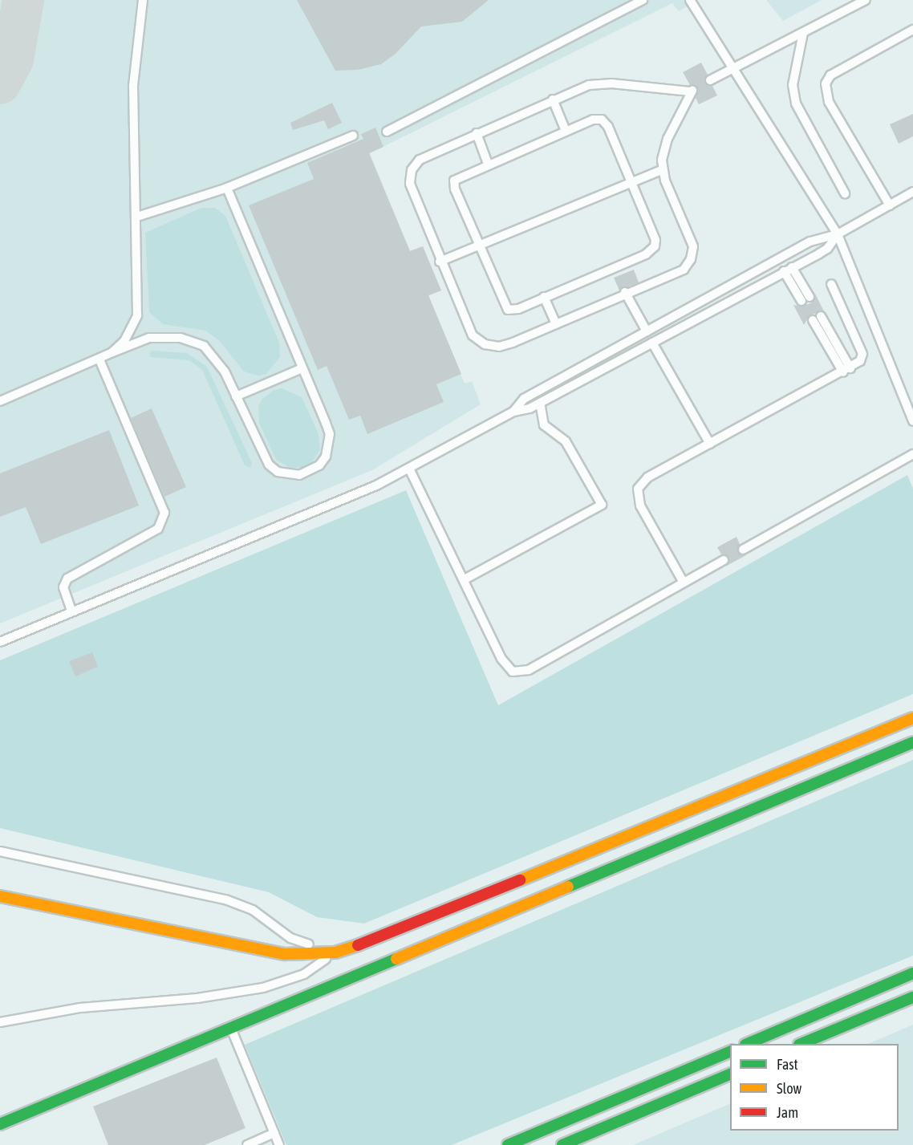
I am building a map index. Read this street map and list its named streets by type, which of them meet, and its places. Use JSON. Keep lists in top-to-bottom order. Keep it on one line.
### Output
{"legend":["Fast","Slow","Jam"]}
